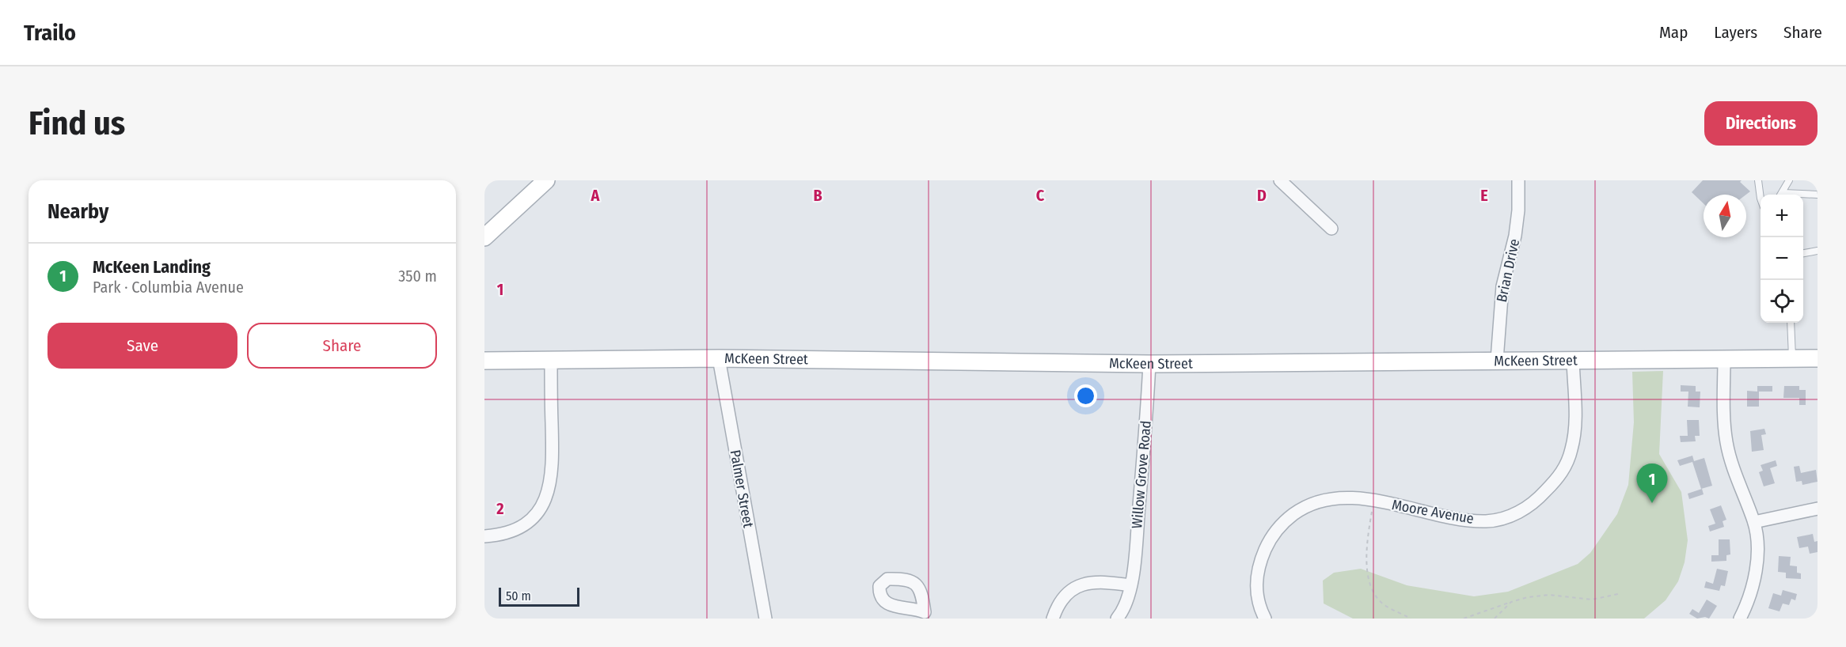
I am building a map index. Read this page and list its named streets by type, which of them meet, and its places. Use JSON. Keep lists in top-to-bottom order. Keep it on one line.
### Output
{"streets":{"street":["Brian Drive","McKeen Street","Willow Grove Road","Palmer Street","Moore Avenue"]},"crossings":[["Brian Drive","McKeen Street"],["McKeen Street","Willow Grove Road"],["McKeen Street","Palmer Street"],["McKeen Street","Moore Avenue"]],"scale_bar":"50 m","north":"top","page":{"header":"Trailo","nav":["Map","Layers","Share"],"buttons":["Directions",["Save","Share"]],"title":"Find us","heading":"Nearby","map_buttons":["+","−"],"list":[{"mark":"1","name":"McKeen Landing","note":"Park · Columbia Avenue","value":"350 m"}],"pins":"1","scale":"50 m"},"grid":{"columns":["A","B","C","D","E"],"rows":["1","2"]}}
